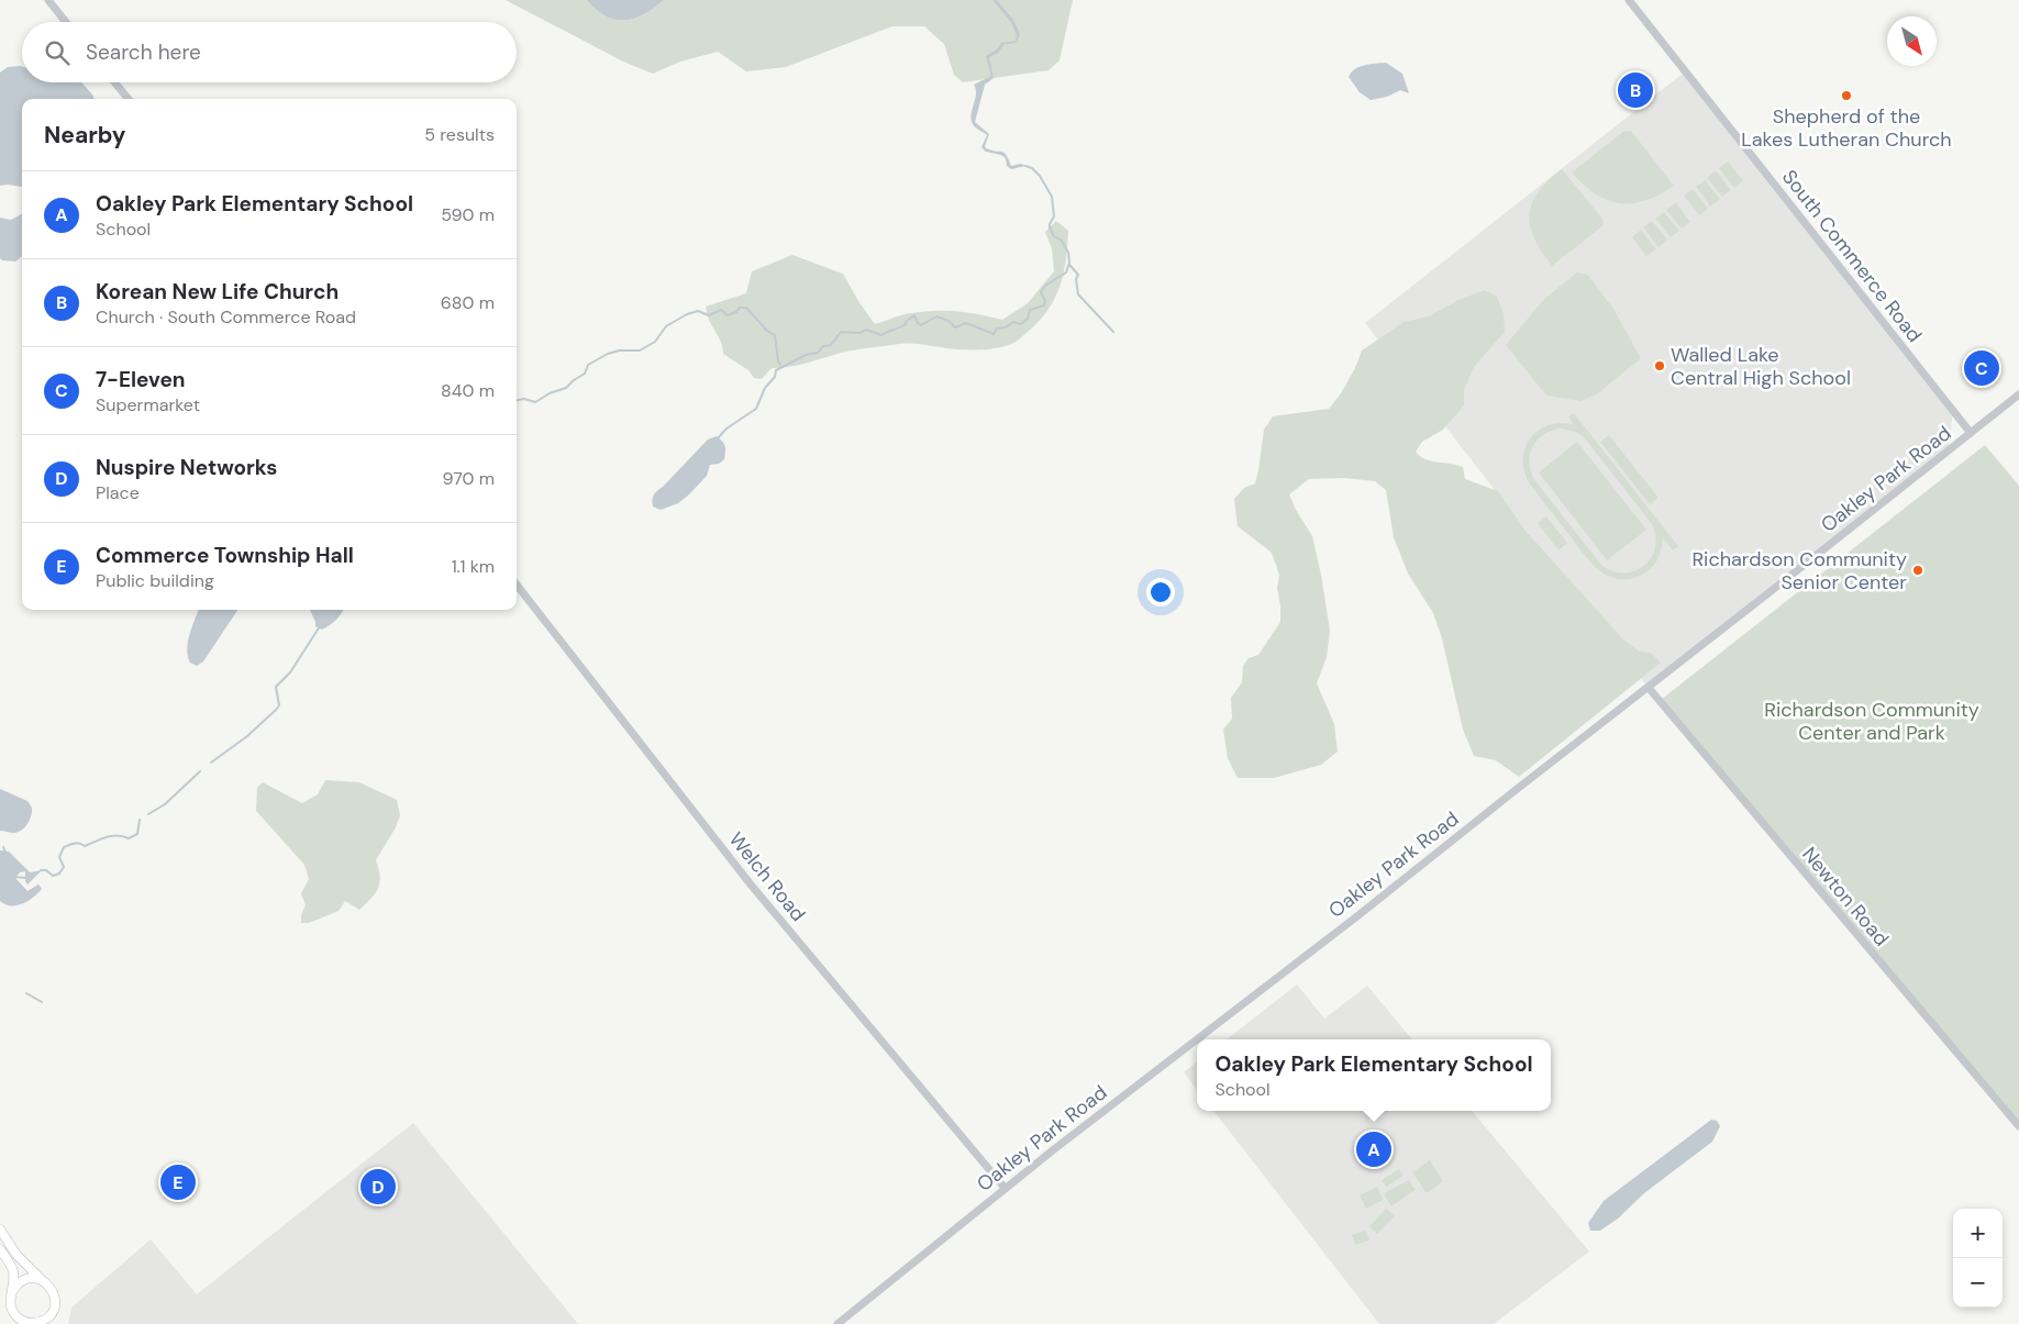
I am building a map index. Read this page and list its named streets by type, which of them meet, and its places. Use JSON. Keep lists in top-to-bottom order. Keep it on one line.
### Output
{"streets":{"street":["South Commerce Road","Oakley Park Road","Welch Road","Newton Road"]},"crossings":[["South Commerce Road","Oakley Park Road"],["Oakley Park Road","Welch Road"],["Oakley Park Road","Newton Road"]],"parks":["Richardson Community Center and Park"],"places":["Shepherd of the Lakes Lutheran Church","Walled Lake Central High School","Richardson Community Senior Center"],"north":"bottom right","page":{"search":"Search here","pins":["B","C","A","E","D"],"heading":["Nearby","5 results"],"list":[{"mark":"A","name":"Oakley Park Elementary School","note":"School","value":"590 m"},{"mark":"B","name":"Korean New Life Church","note":"Church · South Commerce Road","value":"680 m"},{"mark":"C","name":"7-Eleven","note":"Supermarket","value":"840 m"},{"mark":"D","name":"Nuspire Networks","note":"Place","value":"970 m"},{"mark":"E","name":"Commerce Township Hall","note":"Public building","value":"1.1 km"}],"popup":["Oakley Park Elementary School","School"],"map_buttons":["+","−"]}}
